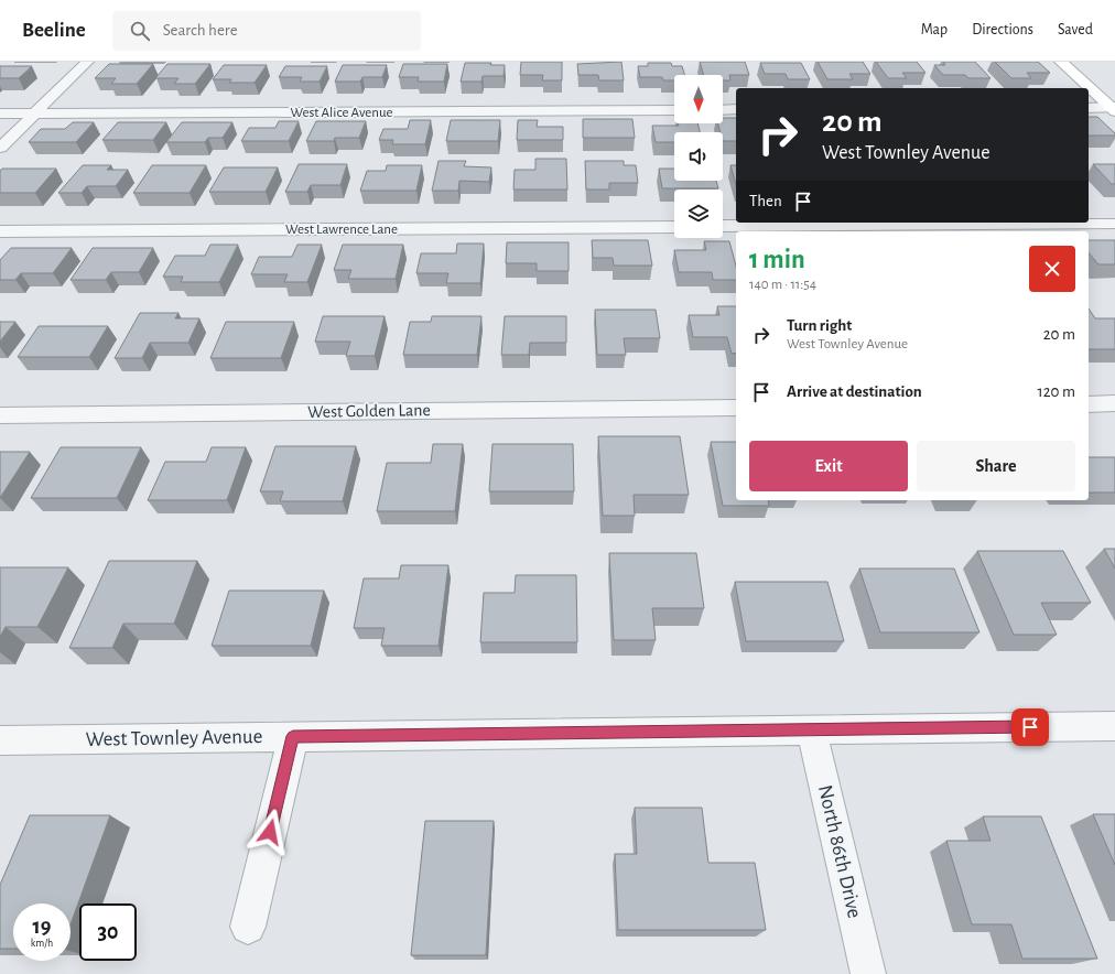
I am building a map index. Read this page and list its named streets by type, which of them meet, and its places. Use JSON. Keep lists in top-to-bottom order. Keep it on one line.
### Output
{"streets":{"street":["West Alice Avenue","West Lawrence Lane","West Golden Lane","West Townley Avenue","North 86th Drive"]},"crossings":[["West Townley Avenue","North 86th Drive"]],"north":"bottom","page":{"header":"Beeline","search":"Search here","nav":["Map","Directions","Saved"],"turn":["20 m","West Townley Avenue"],"then":"Then","heading":["1 min","140 m · 11:54"],"list":[{"name":"Turn right","note":"West Townley Avenue","value":"20 m"},{"name":"Arrive at destination","value":"120 m"}],"buttons":["Exit","Share"],"speed":"19 km/h","limit":"30"}}
